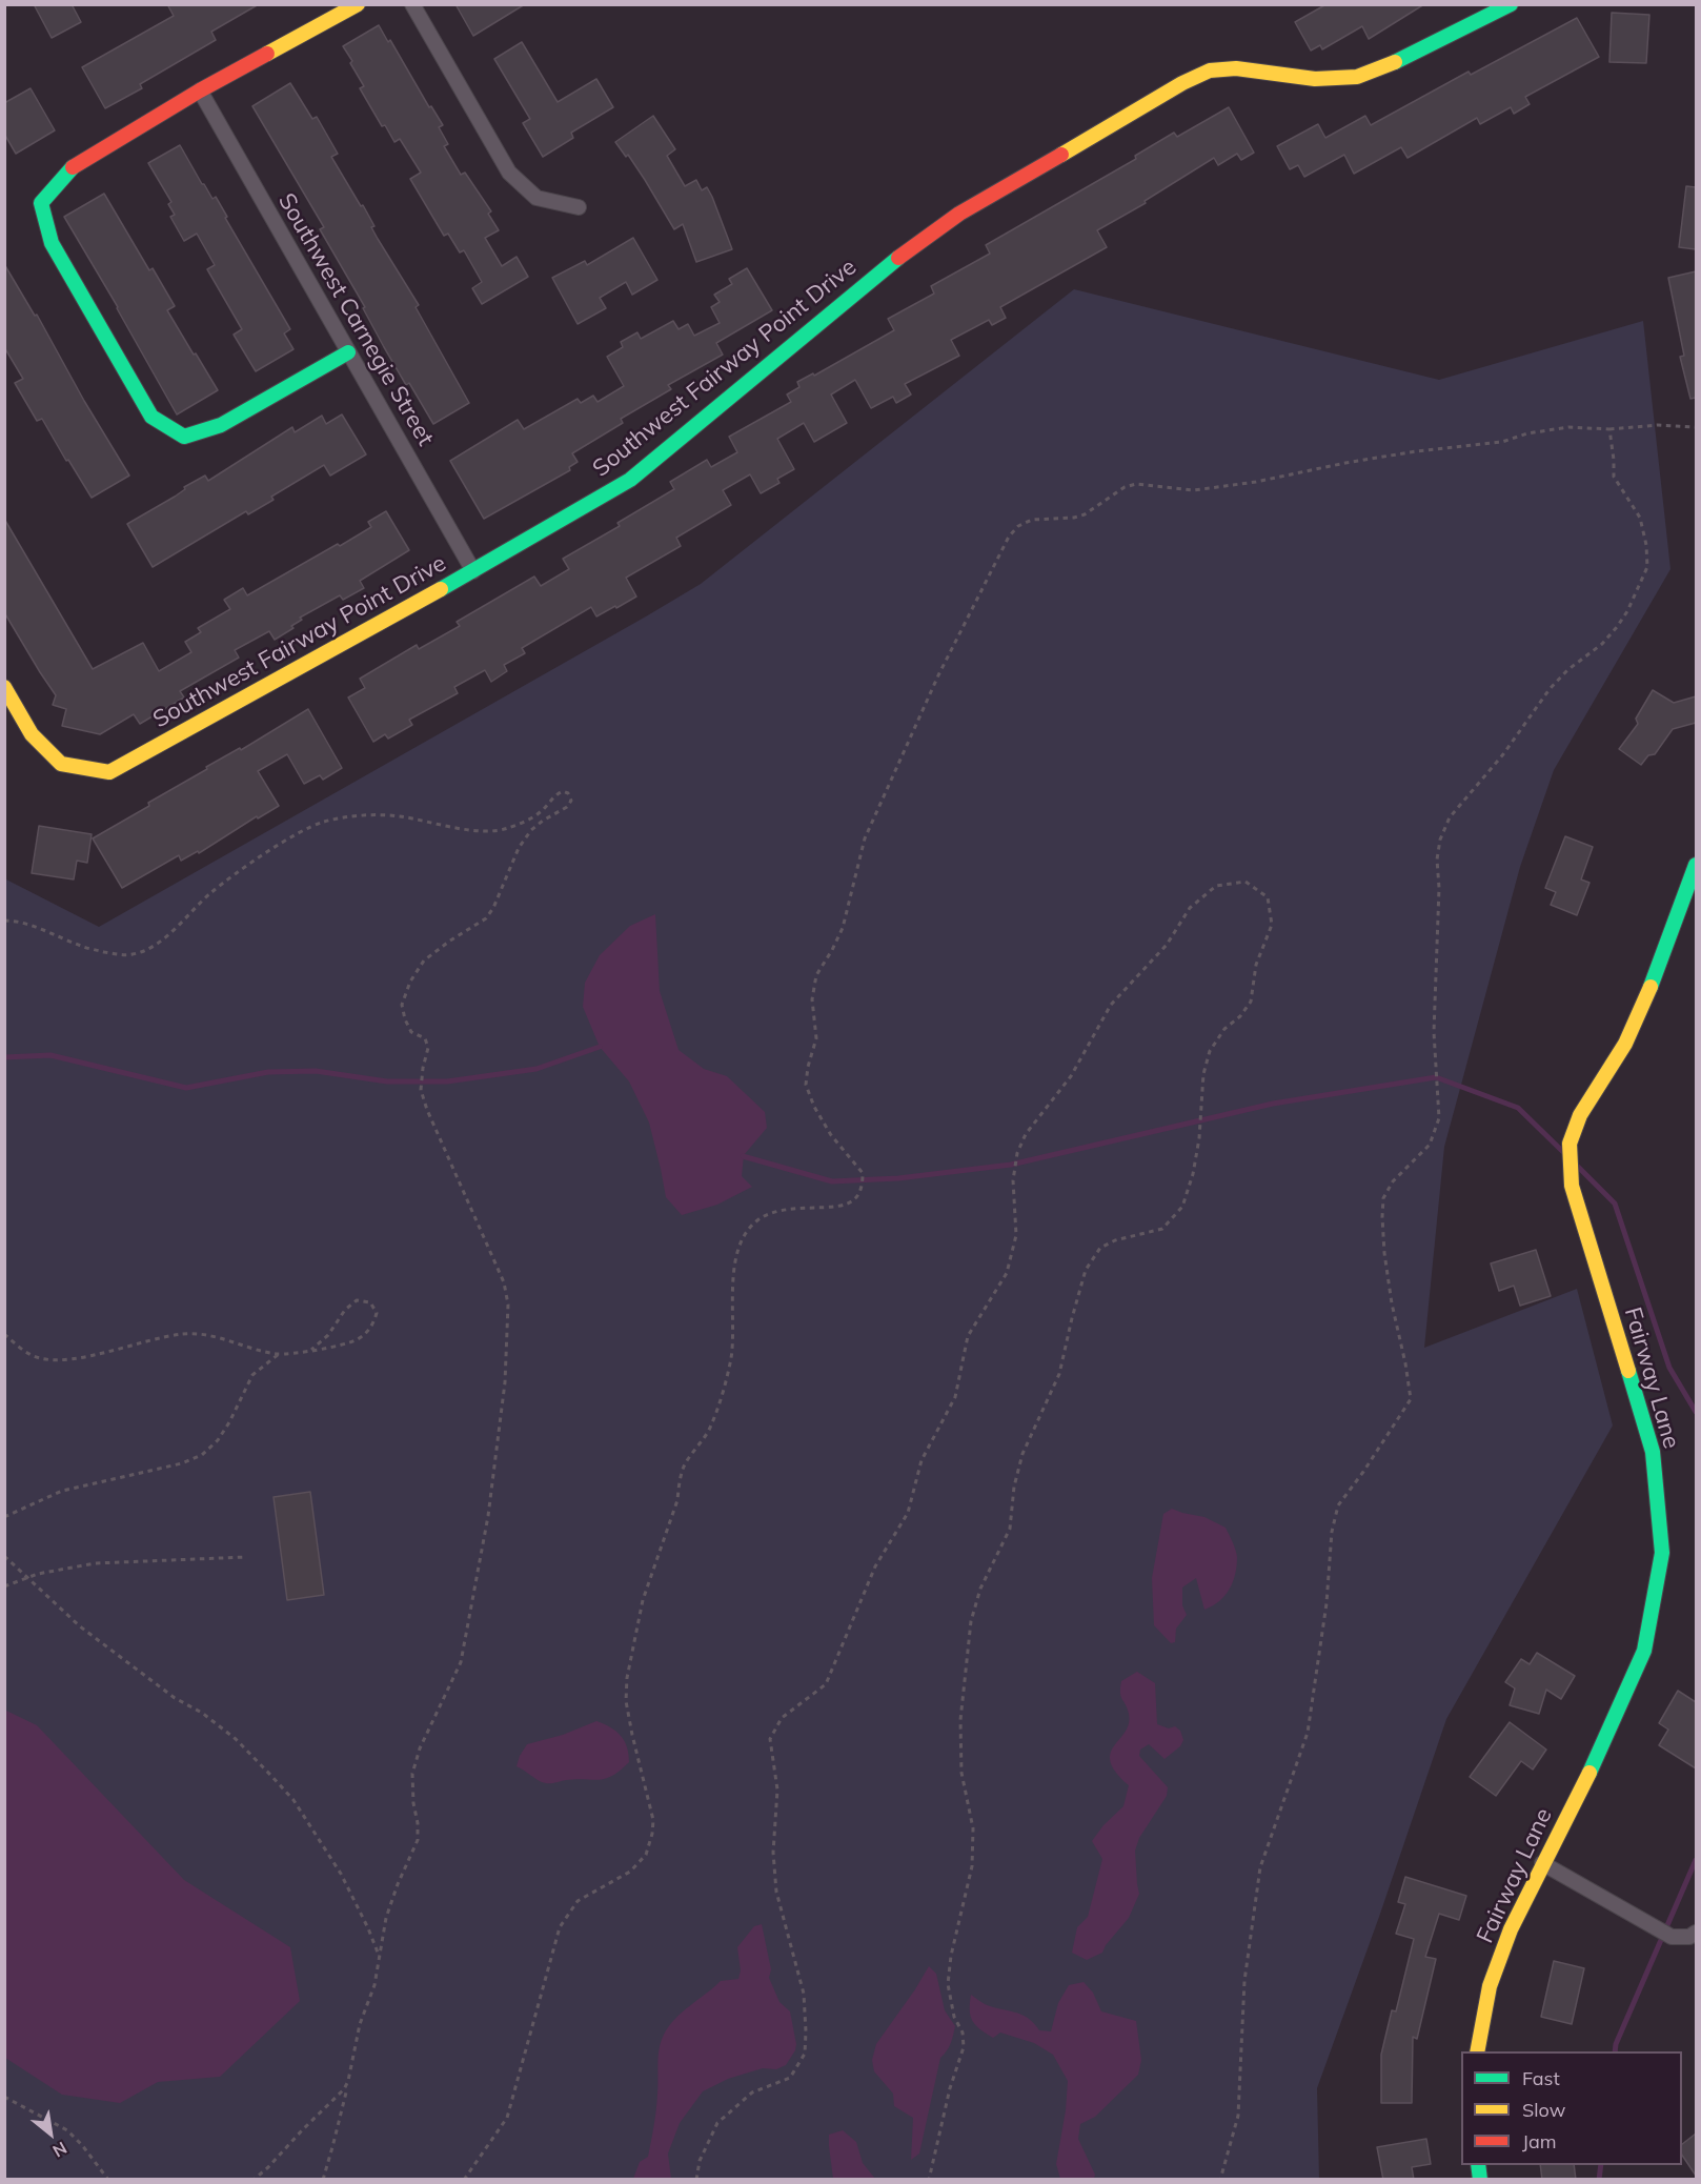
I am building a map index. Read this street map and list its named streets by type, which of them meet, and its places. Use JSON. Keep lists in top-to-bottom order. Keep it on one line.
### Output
{"streets":{"street":["Southwest Carnegie Street","Southwest Fairway Point Drive","Fairway Lane"]},"crossings":[["Southwest Carnegie Street","Southwest Fairway Point Drive"]],"legend":["Fast","Slow","Jam"],"north":"bottom right"}
